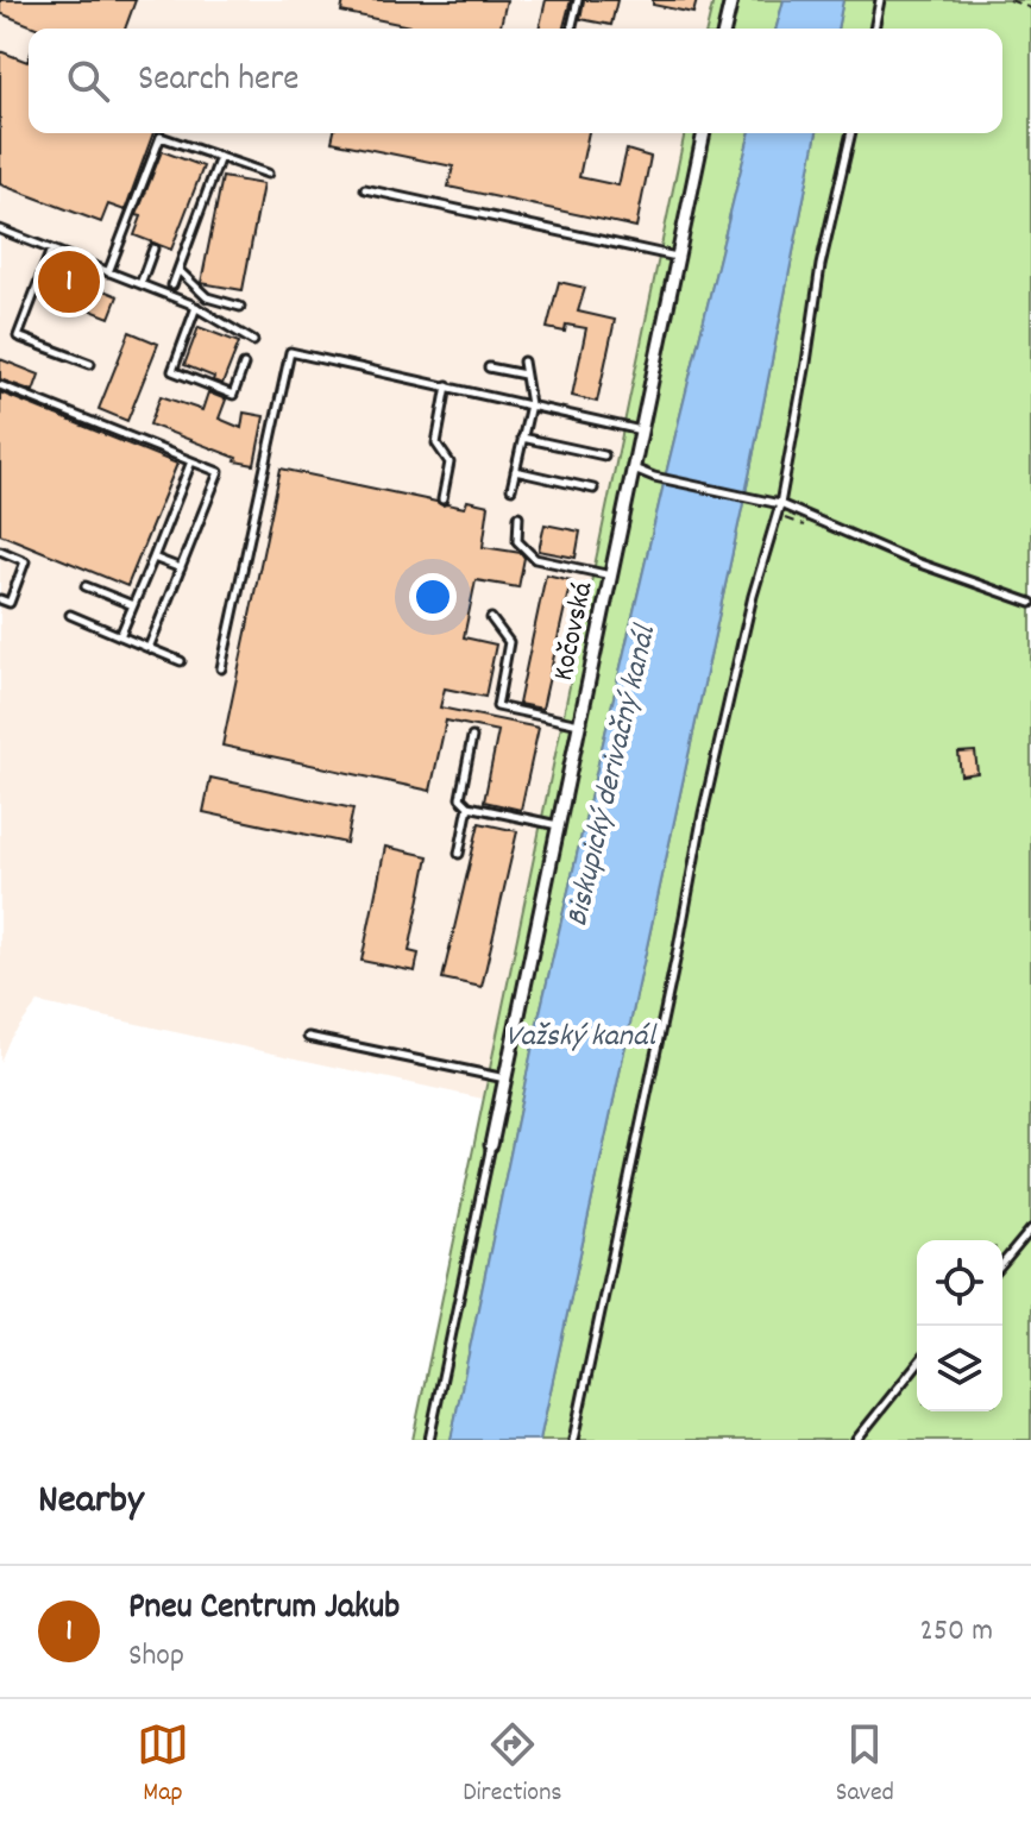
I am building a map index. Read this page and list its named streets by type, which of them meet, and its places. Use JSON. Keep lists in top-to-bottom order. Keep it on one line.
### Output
{"streets":{"street":["Kočovská"]},"water":["Biskupický derivačný kanál","Važský kanál"],"page":{"search":"Search here","pins":"1","heading":"Nearby","list":[{"mark":"1","name":"Pneu Centrum Jakub","note":"Shop","value":"250 m"}],"nav":["Map","Directions","Saved"]}}
